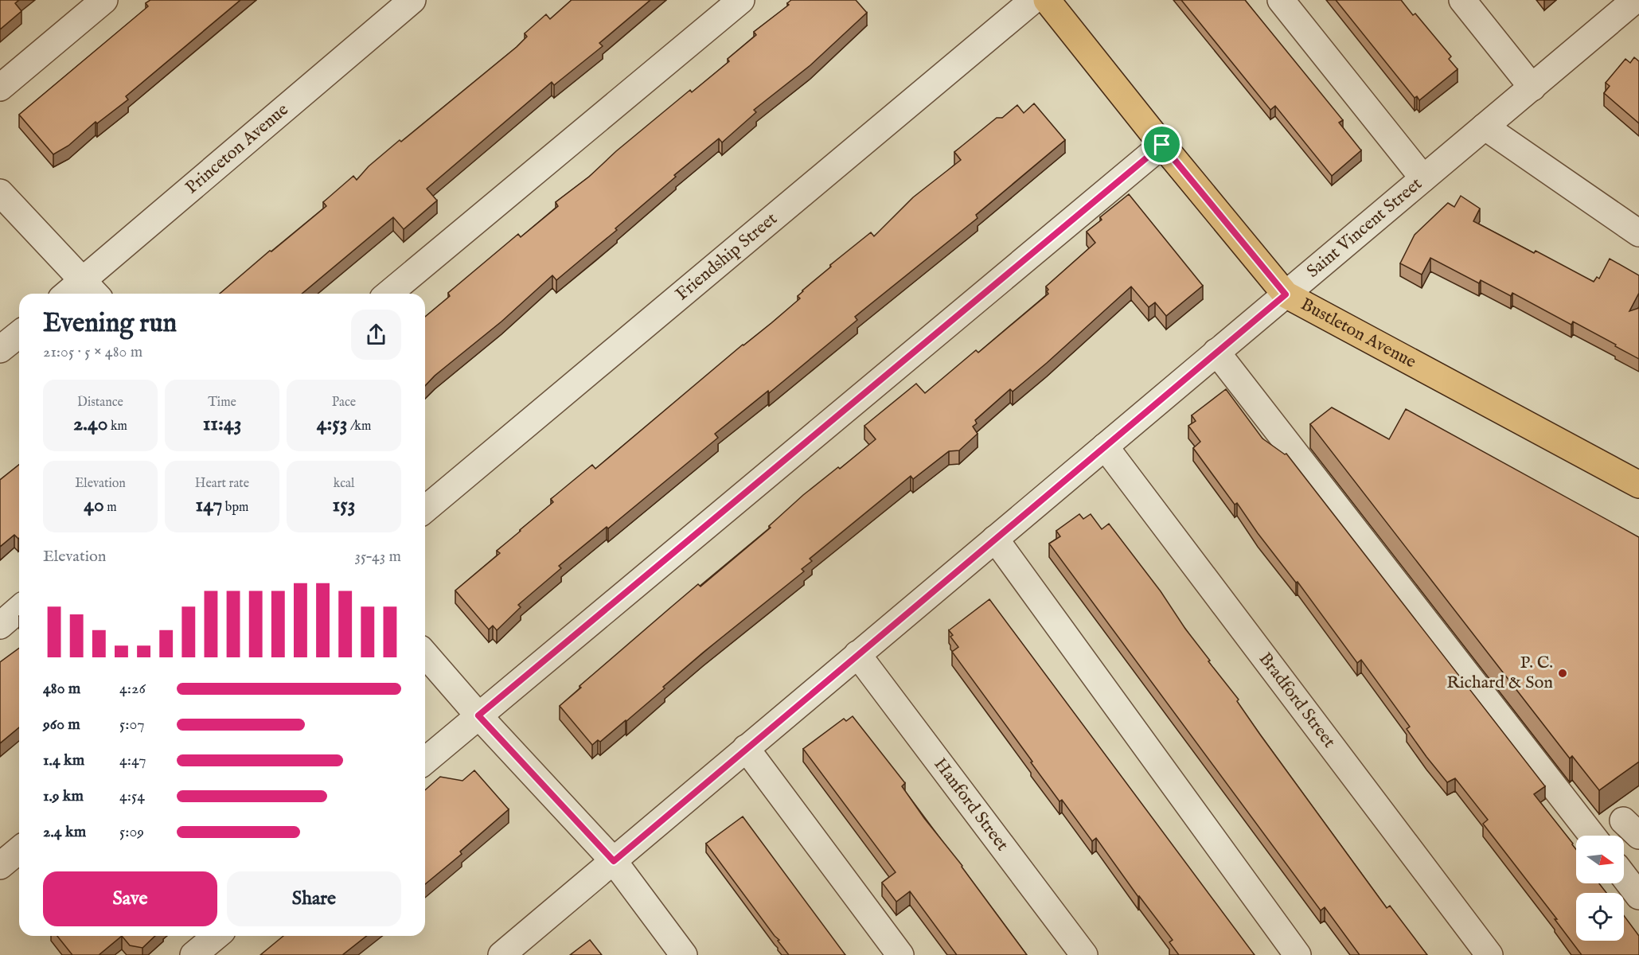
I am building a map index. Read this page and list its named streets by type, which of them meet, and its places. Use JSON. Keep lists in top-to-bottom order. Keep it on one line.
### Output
{"streets":{"main road":["Bustleton Avenue"],"street":["Princeton Avenue","Saint Vincent Street","Friendship Street","Bradford Street","Hanford Street"]},"crossings":[["Saint Vincent Street","Bustleton Avenue"],["Saint Vincent Street","Bradford Street"],["Saint Vincent Street","Hanford Street"]],"places":["P. C. Richard & Son"],"north":"right","page":{"heading":["Evening run","21:05 · 5 × 480 m"],"stats":[["Distance","2.40 km"],["Time","11:43"],["Pace","4:53 /km"],["Elevation","40 m"],["Heart rate","147 bpm"],["kcal","153"]],"chart":["Elevation","35–43 m"],"list":[{"name":"480 m","note":"4:26"},{"name":"960 m","note":"5:07"},{"name":"1.4 km","note":"4:47"},{"name":"1.9 km","note":"4:54"},{"name":"2.4 km","note":"5:09"}],"buttons":["Save","Share"]}}
